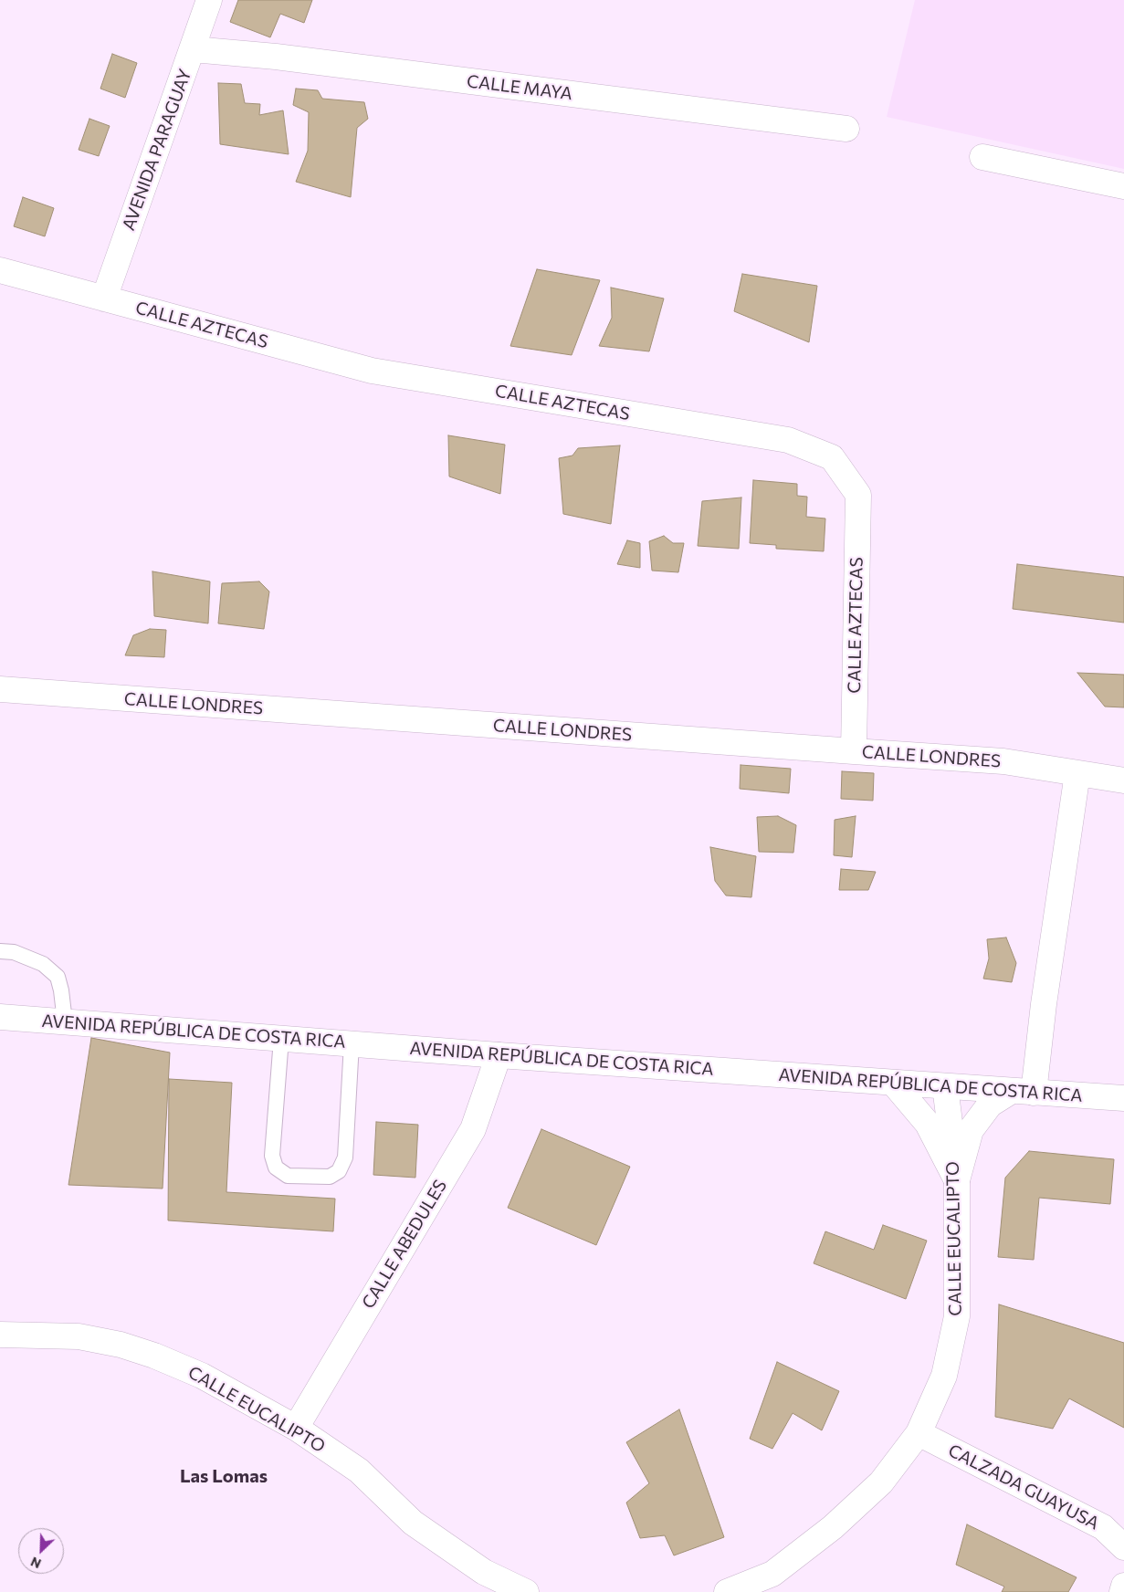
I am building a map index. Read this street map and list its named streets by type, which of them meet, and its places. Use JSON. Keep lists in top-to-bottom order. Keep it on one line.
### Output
{"streets":{"street":["CALLE MAYA","AVENIDA PARAGUAY","CALLE AZTECAS","CALLE LONDRES","AVENIDA REPÚBLICA DE COSTA RICA","CALLE EUCALIPTO","CALLE ABEDULES","CALZADA GUAYUSA"]},"crossings":[["CALLE MAYA","AVENIDA PARAGUAY"],["AVENIDA PARAGUAY","CALLE AZTECAS"],["CALLE AZTECAS","CALLE LONDRES"],["AVENIDA REPÚBLICA DE COSTA RICA","CALLE EUCALIPTO"],["AVENIDA REPÚBLICA DE COSTA RICA","CALLE ABEDULES"],["CALLE EUCALIPTO","CALLE ABEDULES"],["CALLE EUCALIPTO","CALZADA GUAYUSA"]],"districts":["Las Lomas"],"north":"bottom left"}
